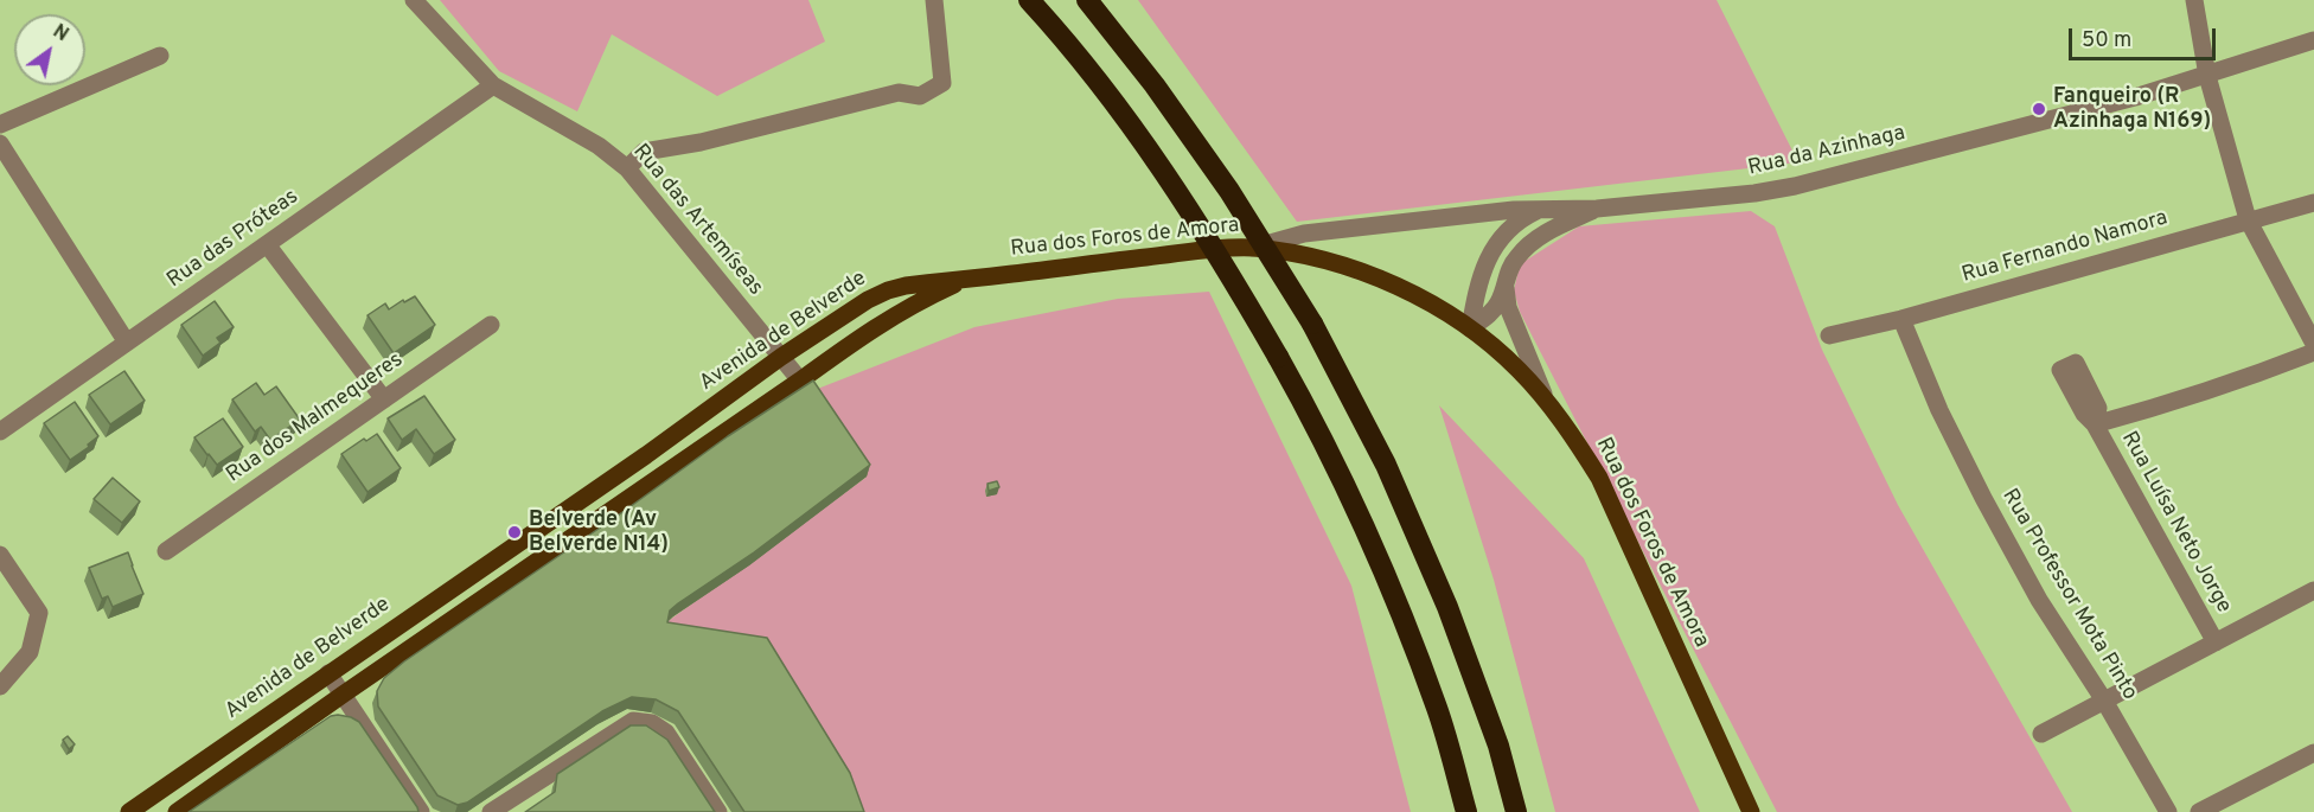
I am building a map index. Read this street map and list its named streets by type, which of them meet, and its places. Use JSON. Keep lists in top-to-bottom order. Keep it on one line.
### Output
{"streets":{"main road":["Rua dos Foros de Amora","Avenida de Belverde"],"street":["Rua da Azinhaga","Rua das Artemíseas","Rua das Próteas","Rua Fernando Namora","Rua dos Malmequeres","Rua Luísa Neto Jorge","Rua Professor Mota Pinto"]},"crossings":[["Rua da Azinhaga","Rua dos Foros de Amora"],["Rua das Artemíseas","Rua das Próteas"],["Rua das Artemíseas","Avenida de Belverde"],["Rua dos Foros de Amora","Avenida de Belverde"],["Rua Fernando Namora","Rua Professor Mota Pinto"]],"places":["Fanqueiro (R Azinhaga N169)","Belverde (Av Belverde N14)"],"scale_bar":"50 m","north":"top right"}
